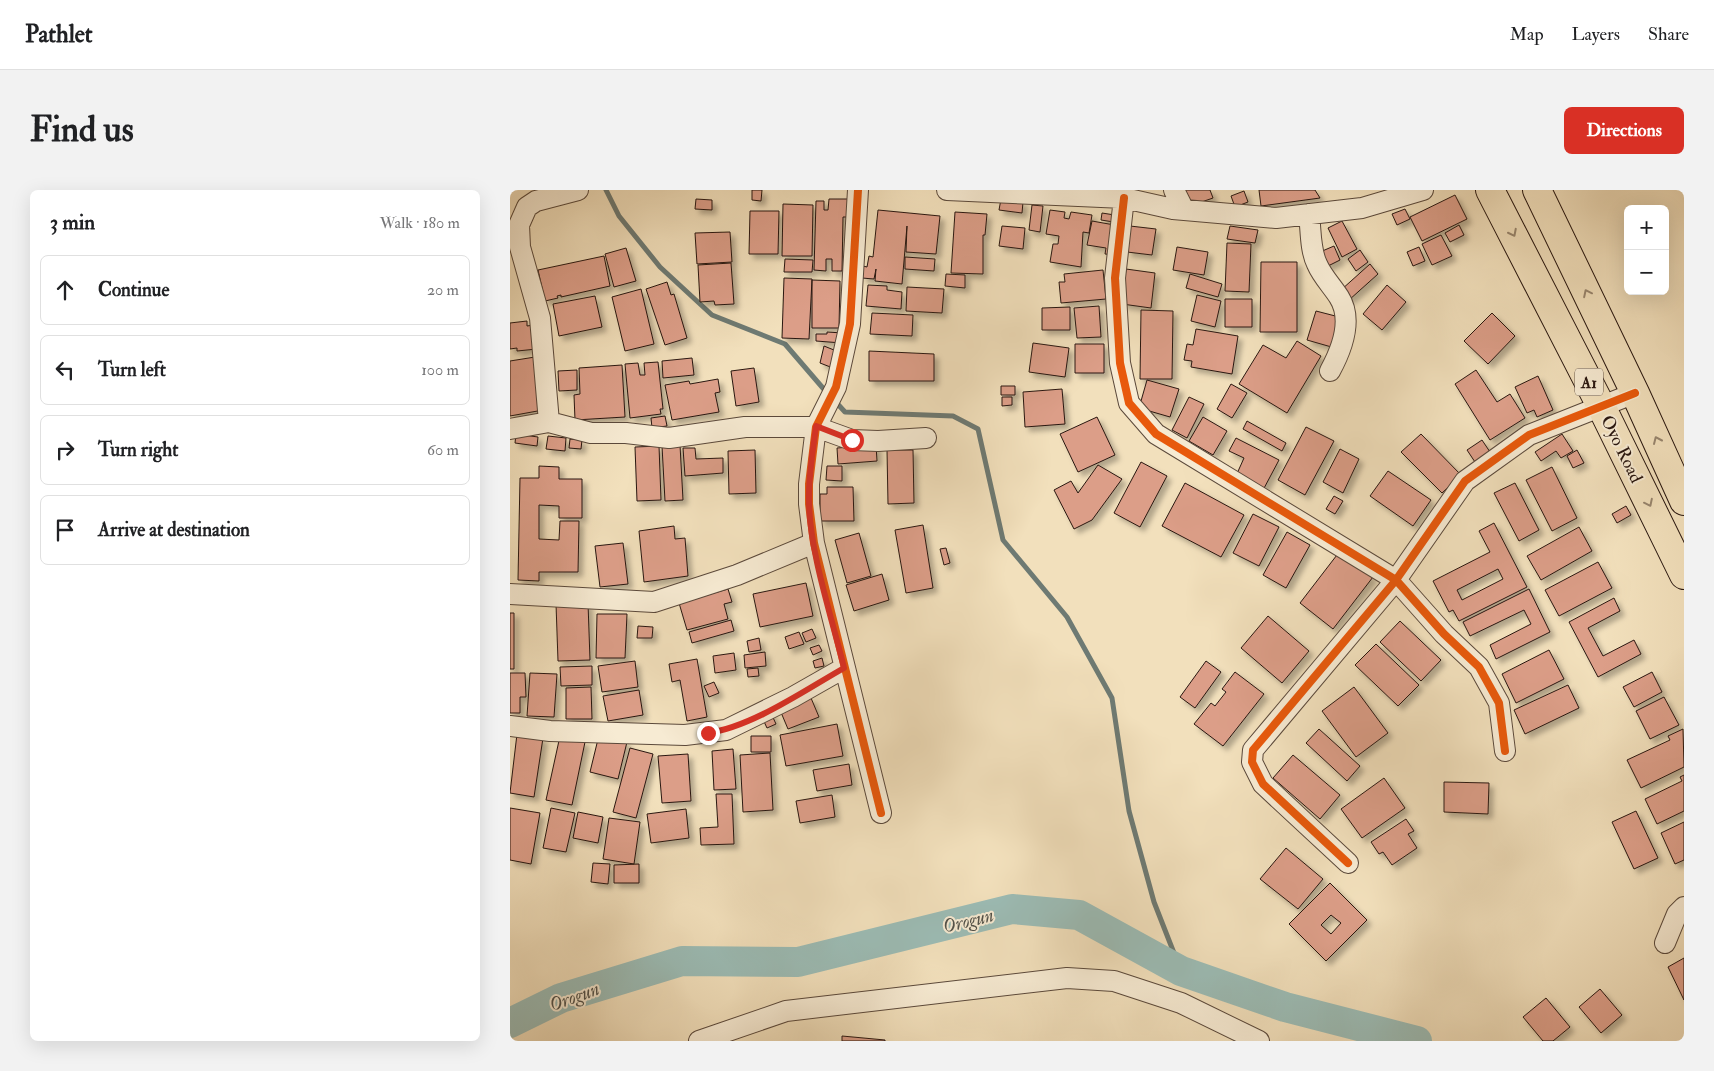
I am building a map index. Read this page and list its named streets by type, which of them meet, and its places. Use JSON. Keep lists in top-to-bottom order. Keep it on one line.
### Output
{"streets":{"highway":["A1","Oyo Road"]},"water":["Orogun"],"page":{"header":"Pathlet","nav":["Map","Layers","Share"],"buttons":"Directions","title":"Find us","heading":["3 min","Walk · 180 m"],"map_buttons":["+","−"],"list":[["Continue","20 m"],["Turn left","100 m"],["Turn right","60 m"],"Arrive at destination"]}}
